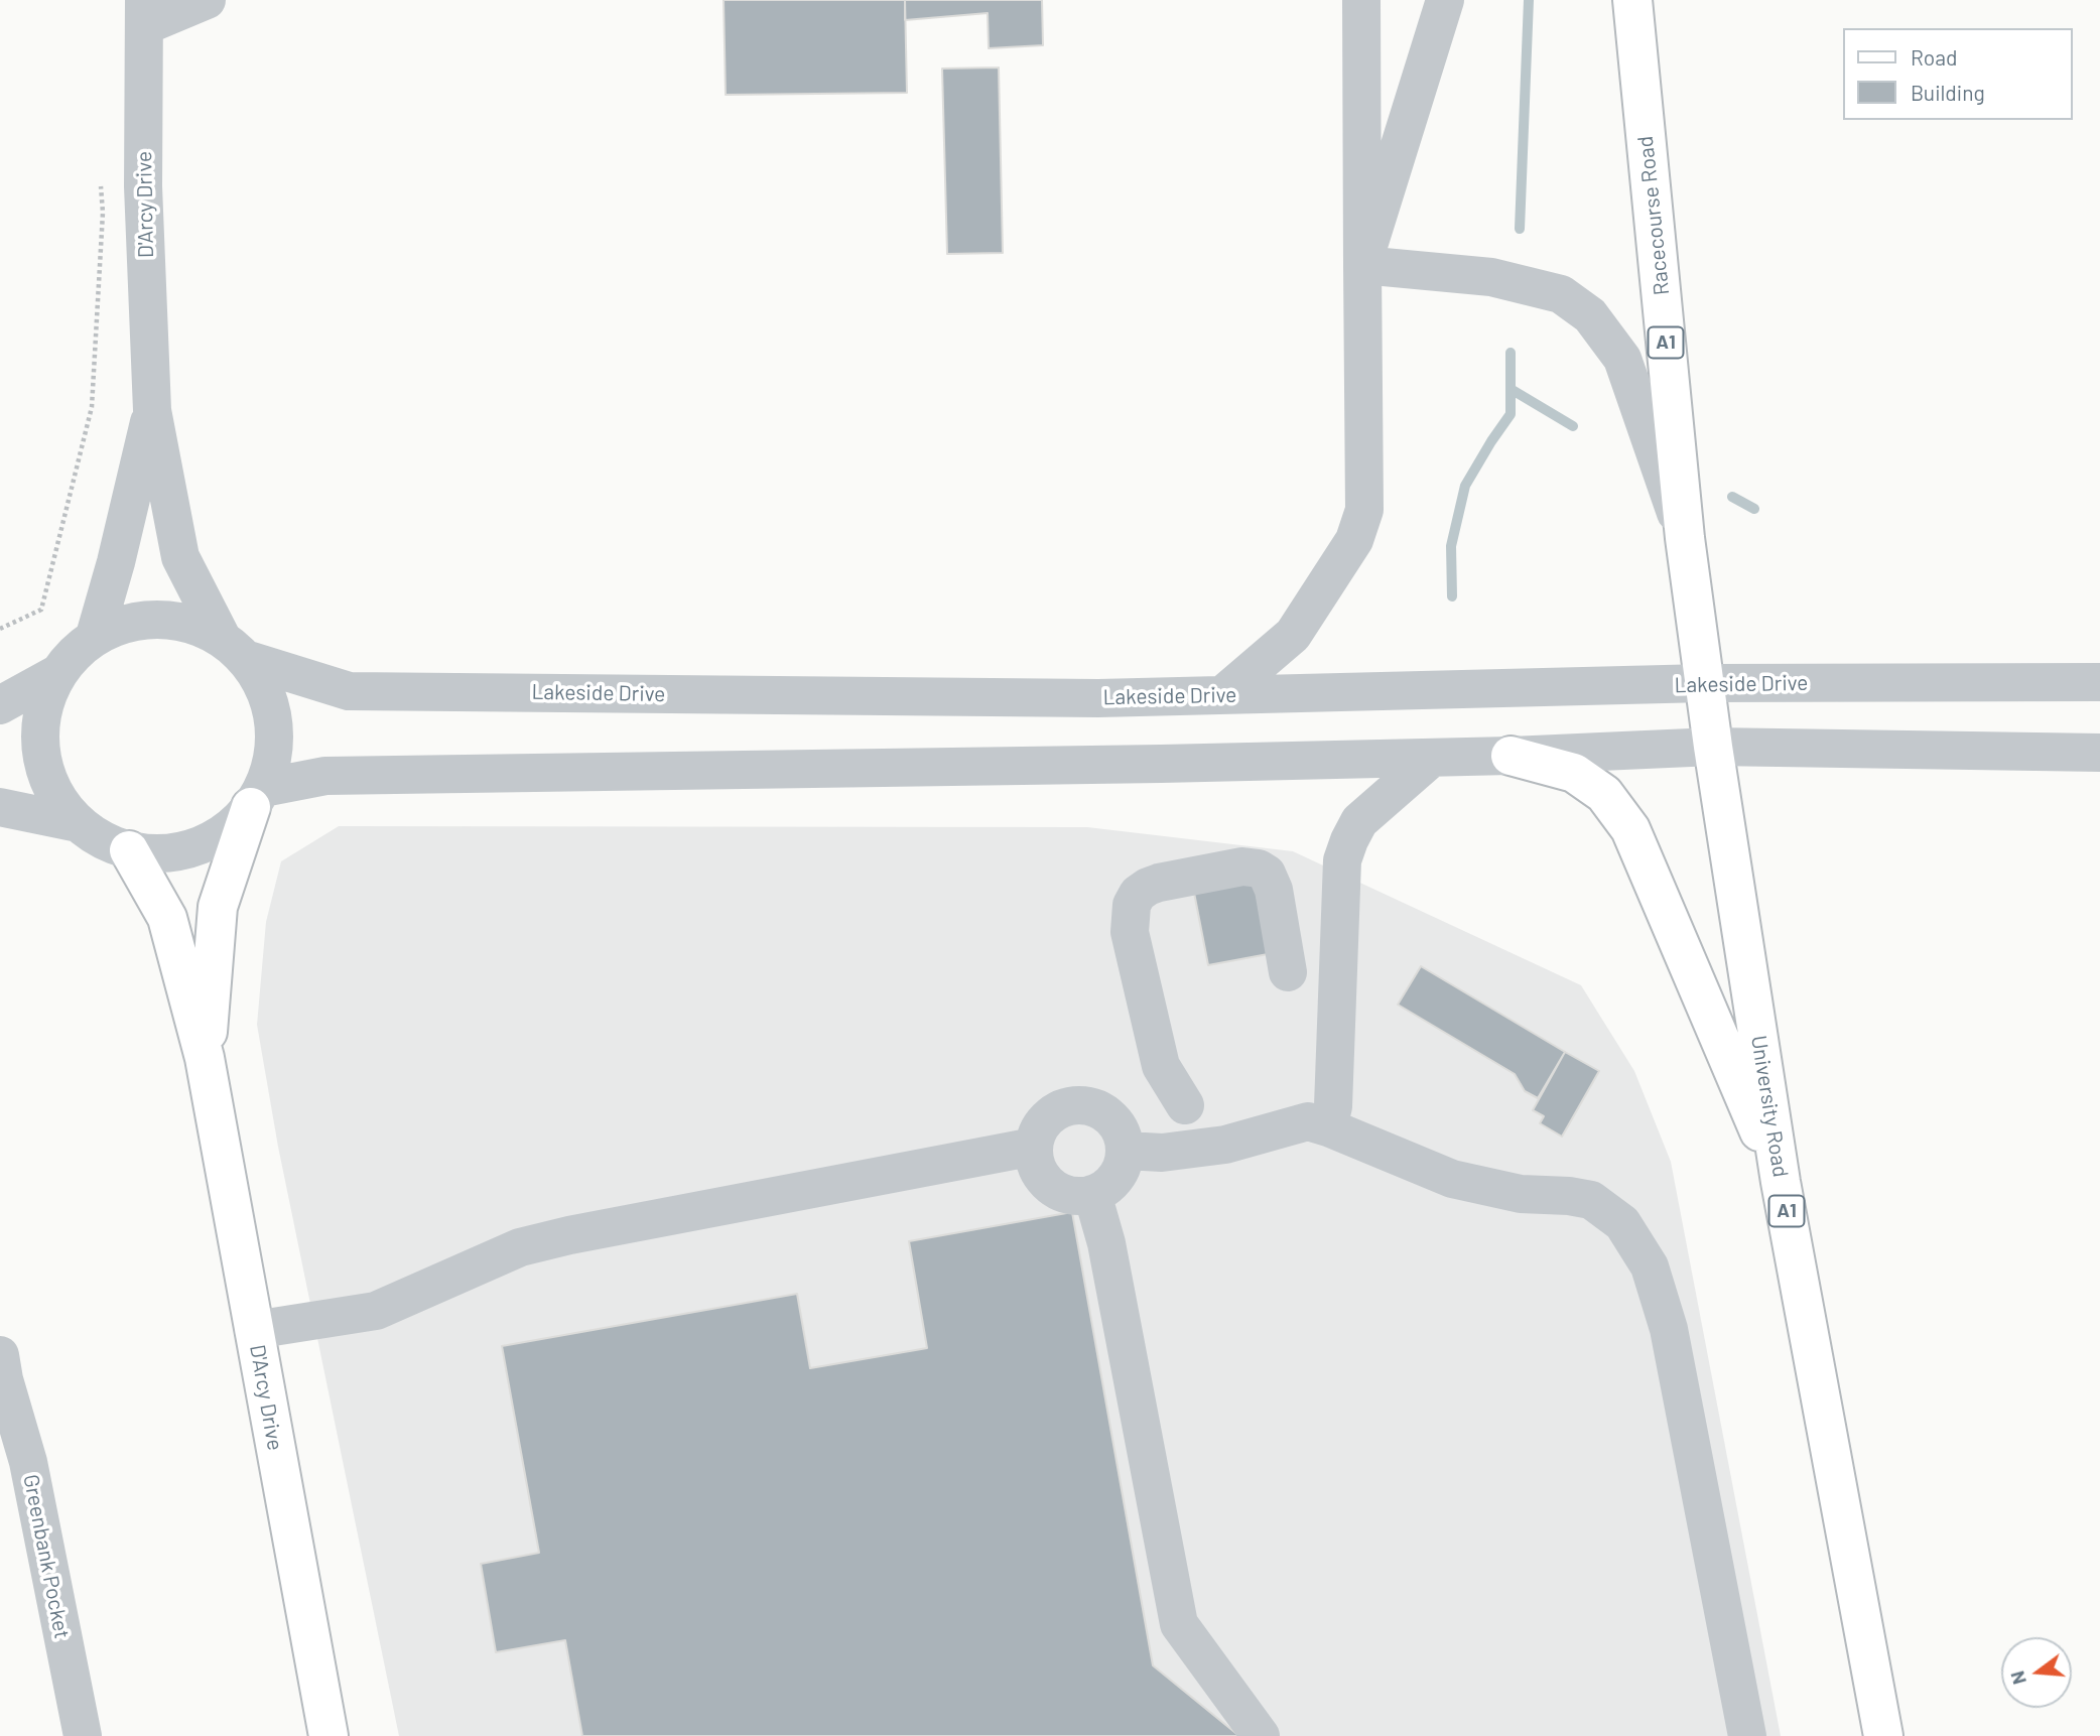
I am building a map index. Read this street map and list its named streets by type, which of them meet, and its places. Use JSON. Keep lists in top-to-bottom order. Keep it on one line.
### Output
{"streets":{"main road":["D'Arcy Drive","Racecourse Road","A1","University Road"],"street":["Lakeside Drive","Greenbank Pocket"]},"crossings":[["D'Arcy Drive","Lakeside Drive"],["Racecourse Road","Lakeside Drive"],["Racecourse Road","University Road"],["Lakeside Drive","University Road"]],"legend":["Road","Building"],"north":"left"}
